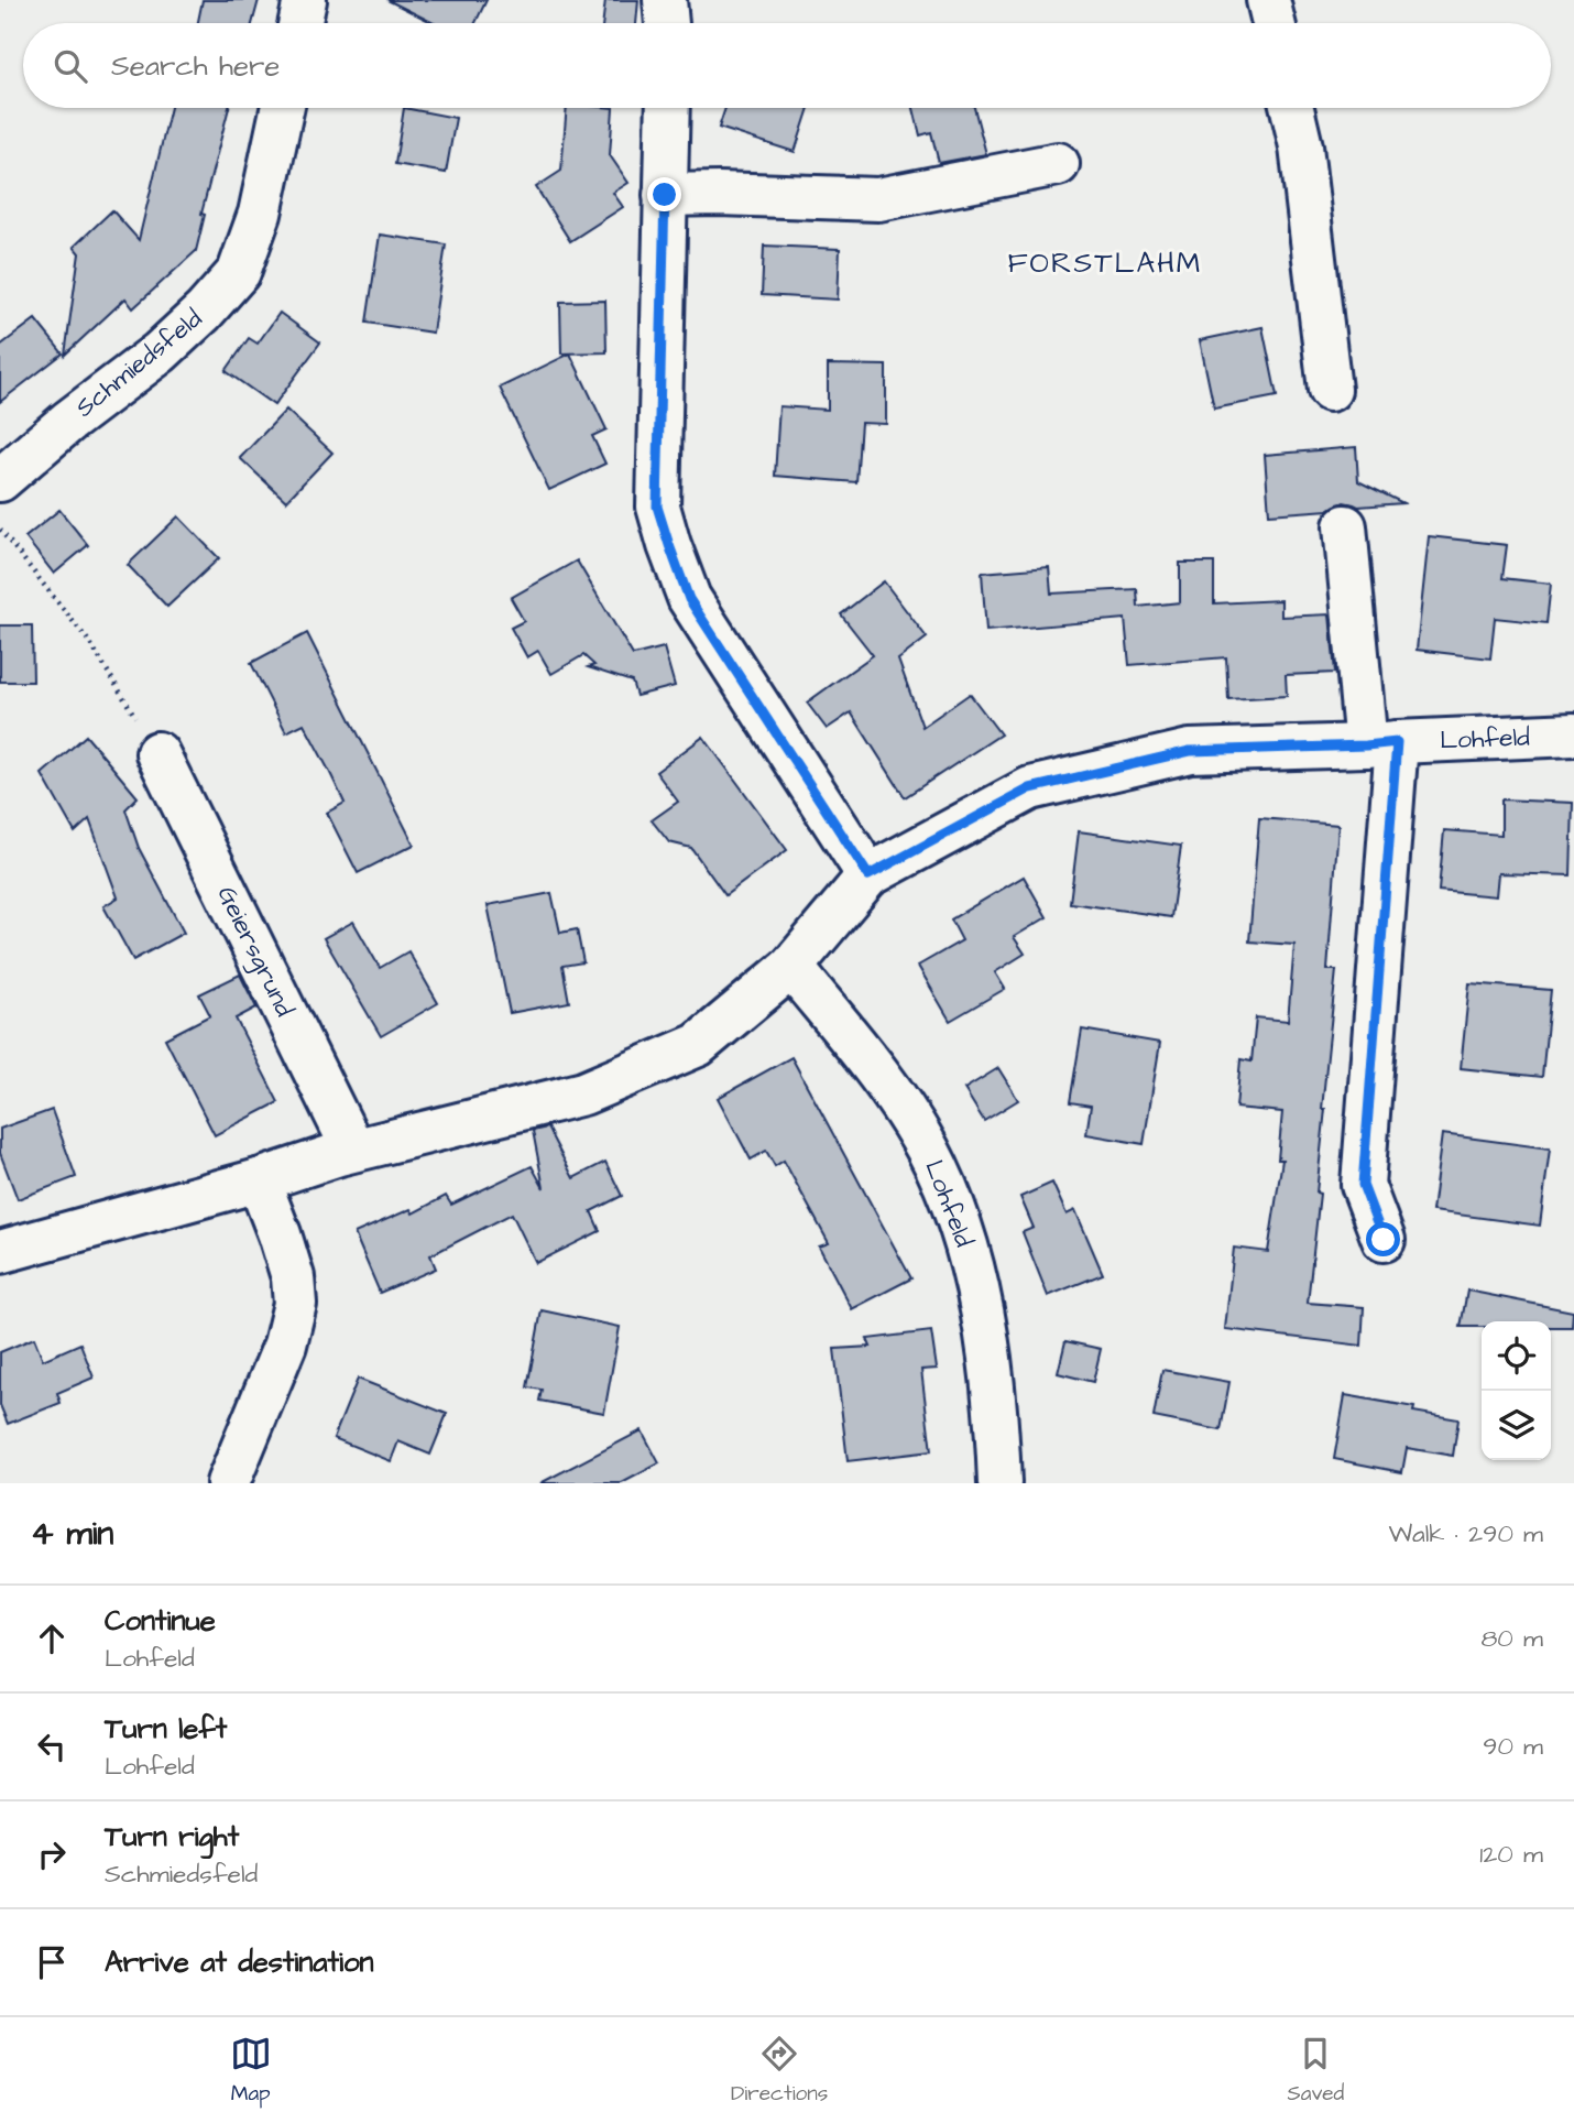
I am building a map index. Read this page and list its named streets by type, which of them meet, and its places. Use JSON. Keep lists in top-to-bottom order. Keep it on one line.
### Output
{"streets":{"street":["Schmiedsfeld","Lohfeld","Geiersgrund"]},"crossings":[["Lohfeld","Geiersgrund"]],"districts":["FORSTLAHM"],"page":{"search":"Search here","heading":["4 min","Walk · 290 m"],"list":[["Continue","Lohfeld","80 m"],["Turn left","Lohfeld","90 m"],["Turn right","Schmiedsfeld","120 m"],"Arrive at destination"],"nav":["Map","Directions","Saved"]}}
